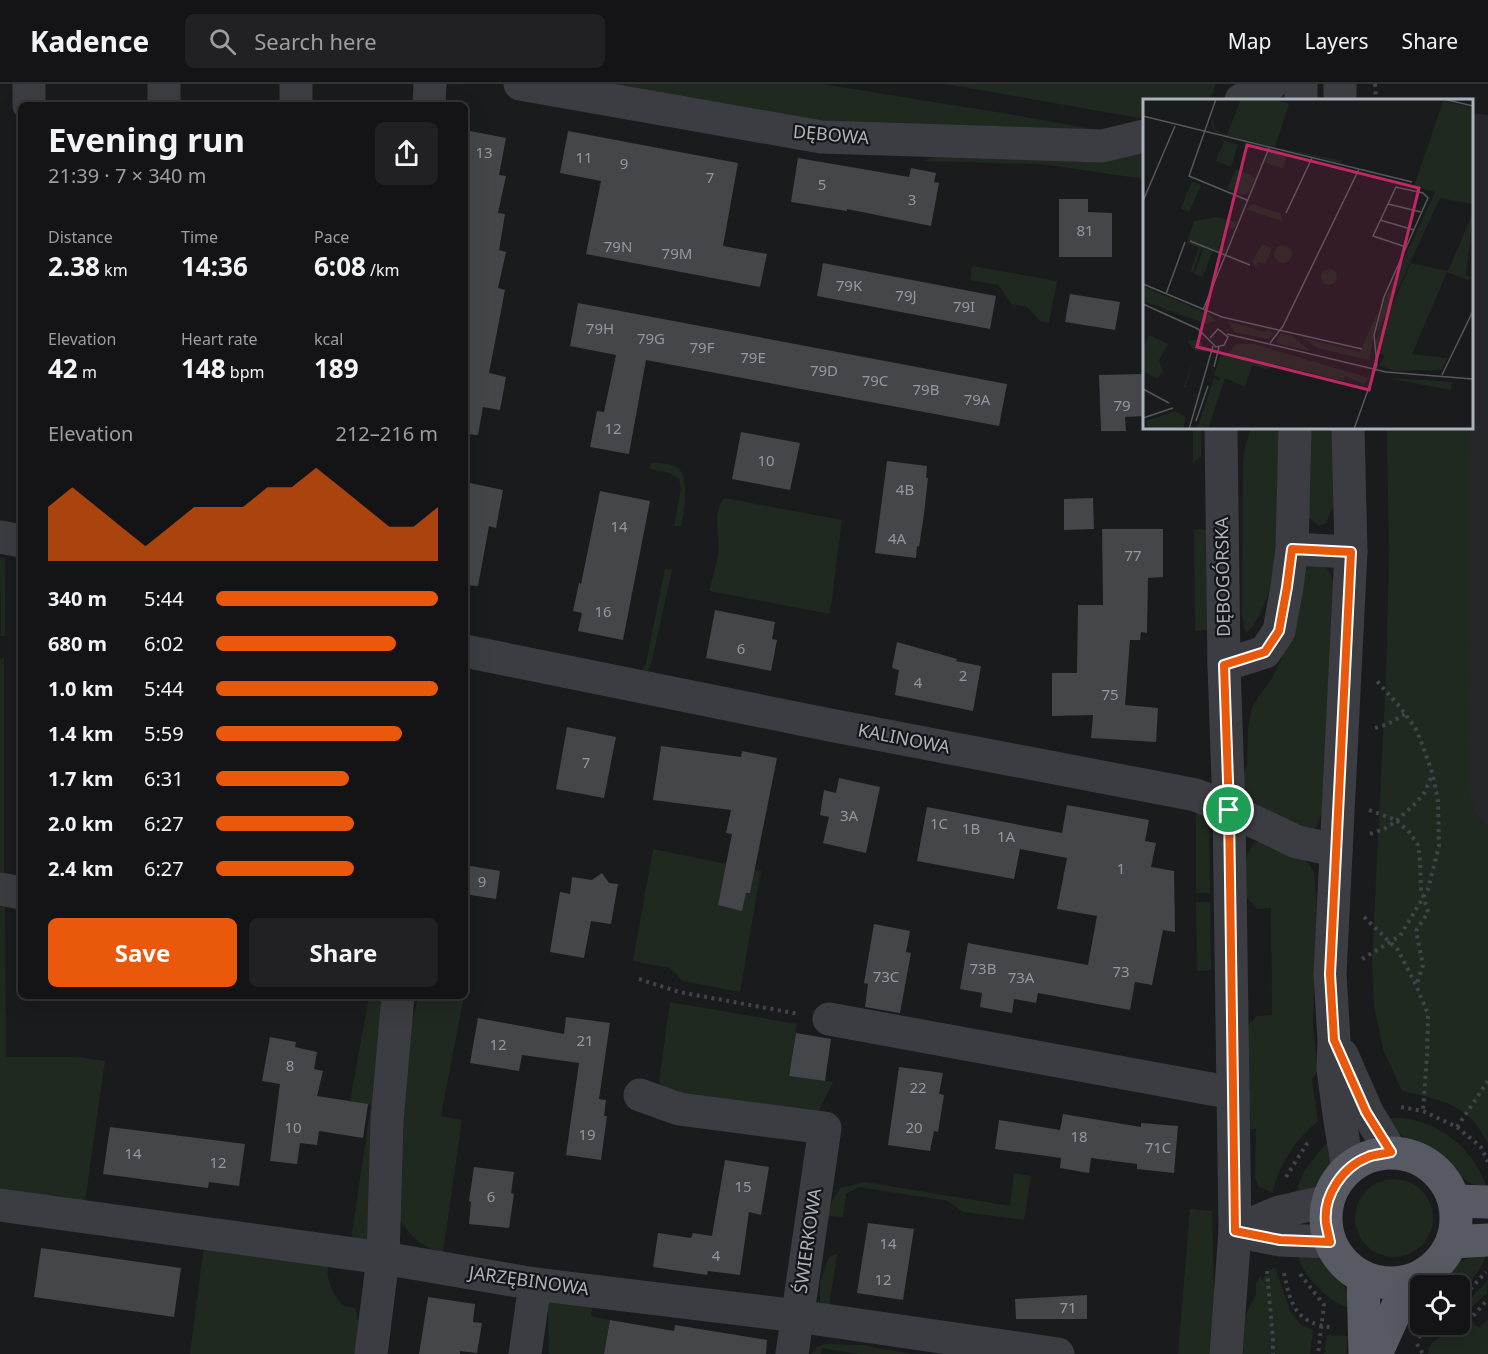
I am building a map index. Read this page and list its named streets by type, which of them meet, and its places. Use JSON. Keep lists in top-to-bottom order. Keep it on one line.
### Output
{"streets":{"street":["DĘBOWA","DĘBOGÓRSKA","KALINOWA","ŚWIERKOWA","JARZĘBINOWA"]},"crossings":[["DĘBOGÓRSKA","KALINOWA"],["ŚWIERKOWA","JARZĘBINOWA"]],"house_numbers":["13","11","9","7","5","3","81","79N","79M","79K","79J","79I","79H","79G","79F","79E","79D","79C","79B","79A","79","12","10","4B","14","4A","77","16","6","2","4","75","7","3A","1C","1B","1A","1","9","73B","73","73C","73A","21","12","8","22","10","20","19","18","71C","14","12","15","6","14","4","12","71"],"page":{"header":"Kadence","search":"Search here","nav":["Map","Layers","Share"],"heading":["Evening run","21:39 · 7 × 340 m"],"stats":[["Distance","2.38 km"],["Time","14:36"],["Pace","6:08 /km"],["Elevation","42 m"],["Heart rate","148 bpm"],["kcal","189"]],"chart":["Elevation","212–216 m"],"list":[{"name":"340 m","note":"5:44"},{"name":"680 m","note":"6:02"},{"name":"1.0 km","note":"5:44"},{"name":"1.4 km","note":"5:59"},{"name":"1.7 km","note":"6:31"},{"name":"2.0 km","note":"6:27"},{"name":"2.4 km","note":"6:27"}],"buttons":["Save","Share"]}}
